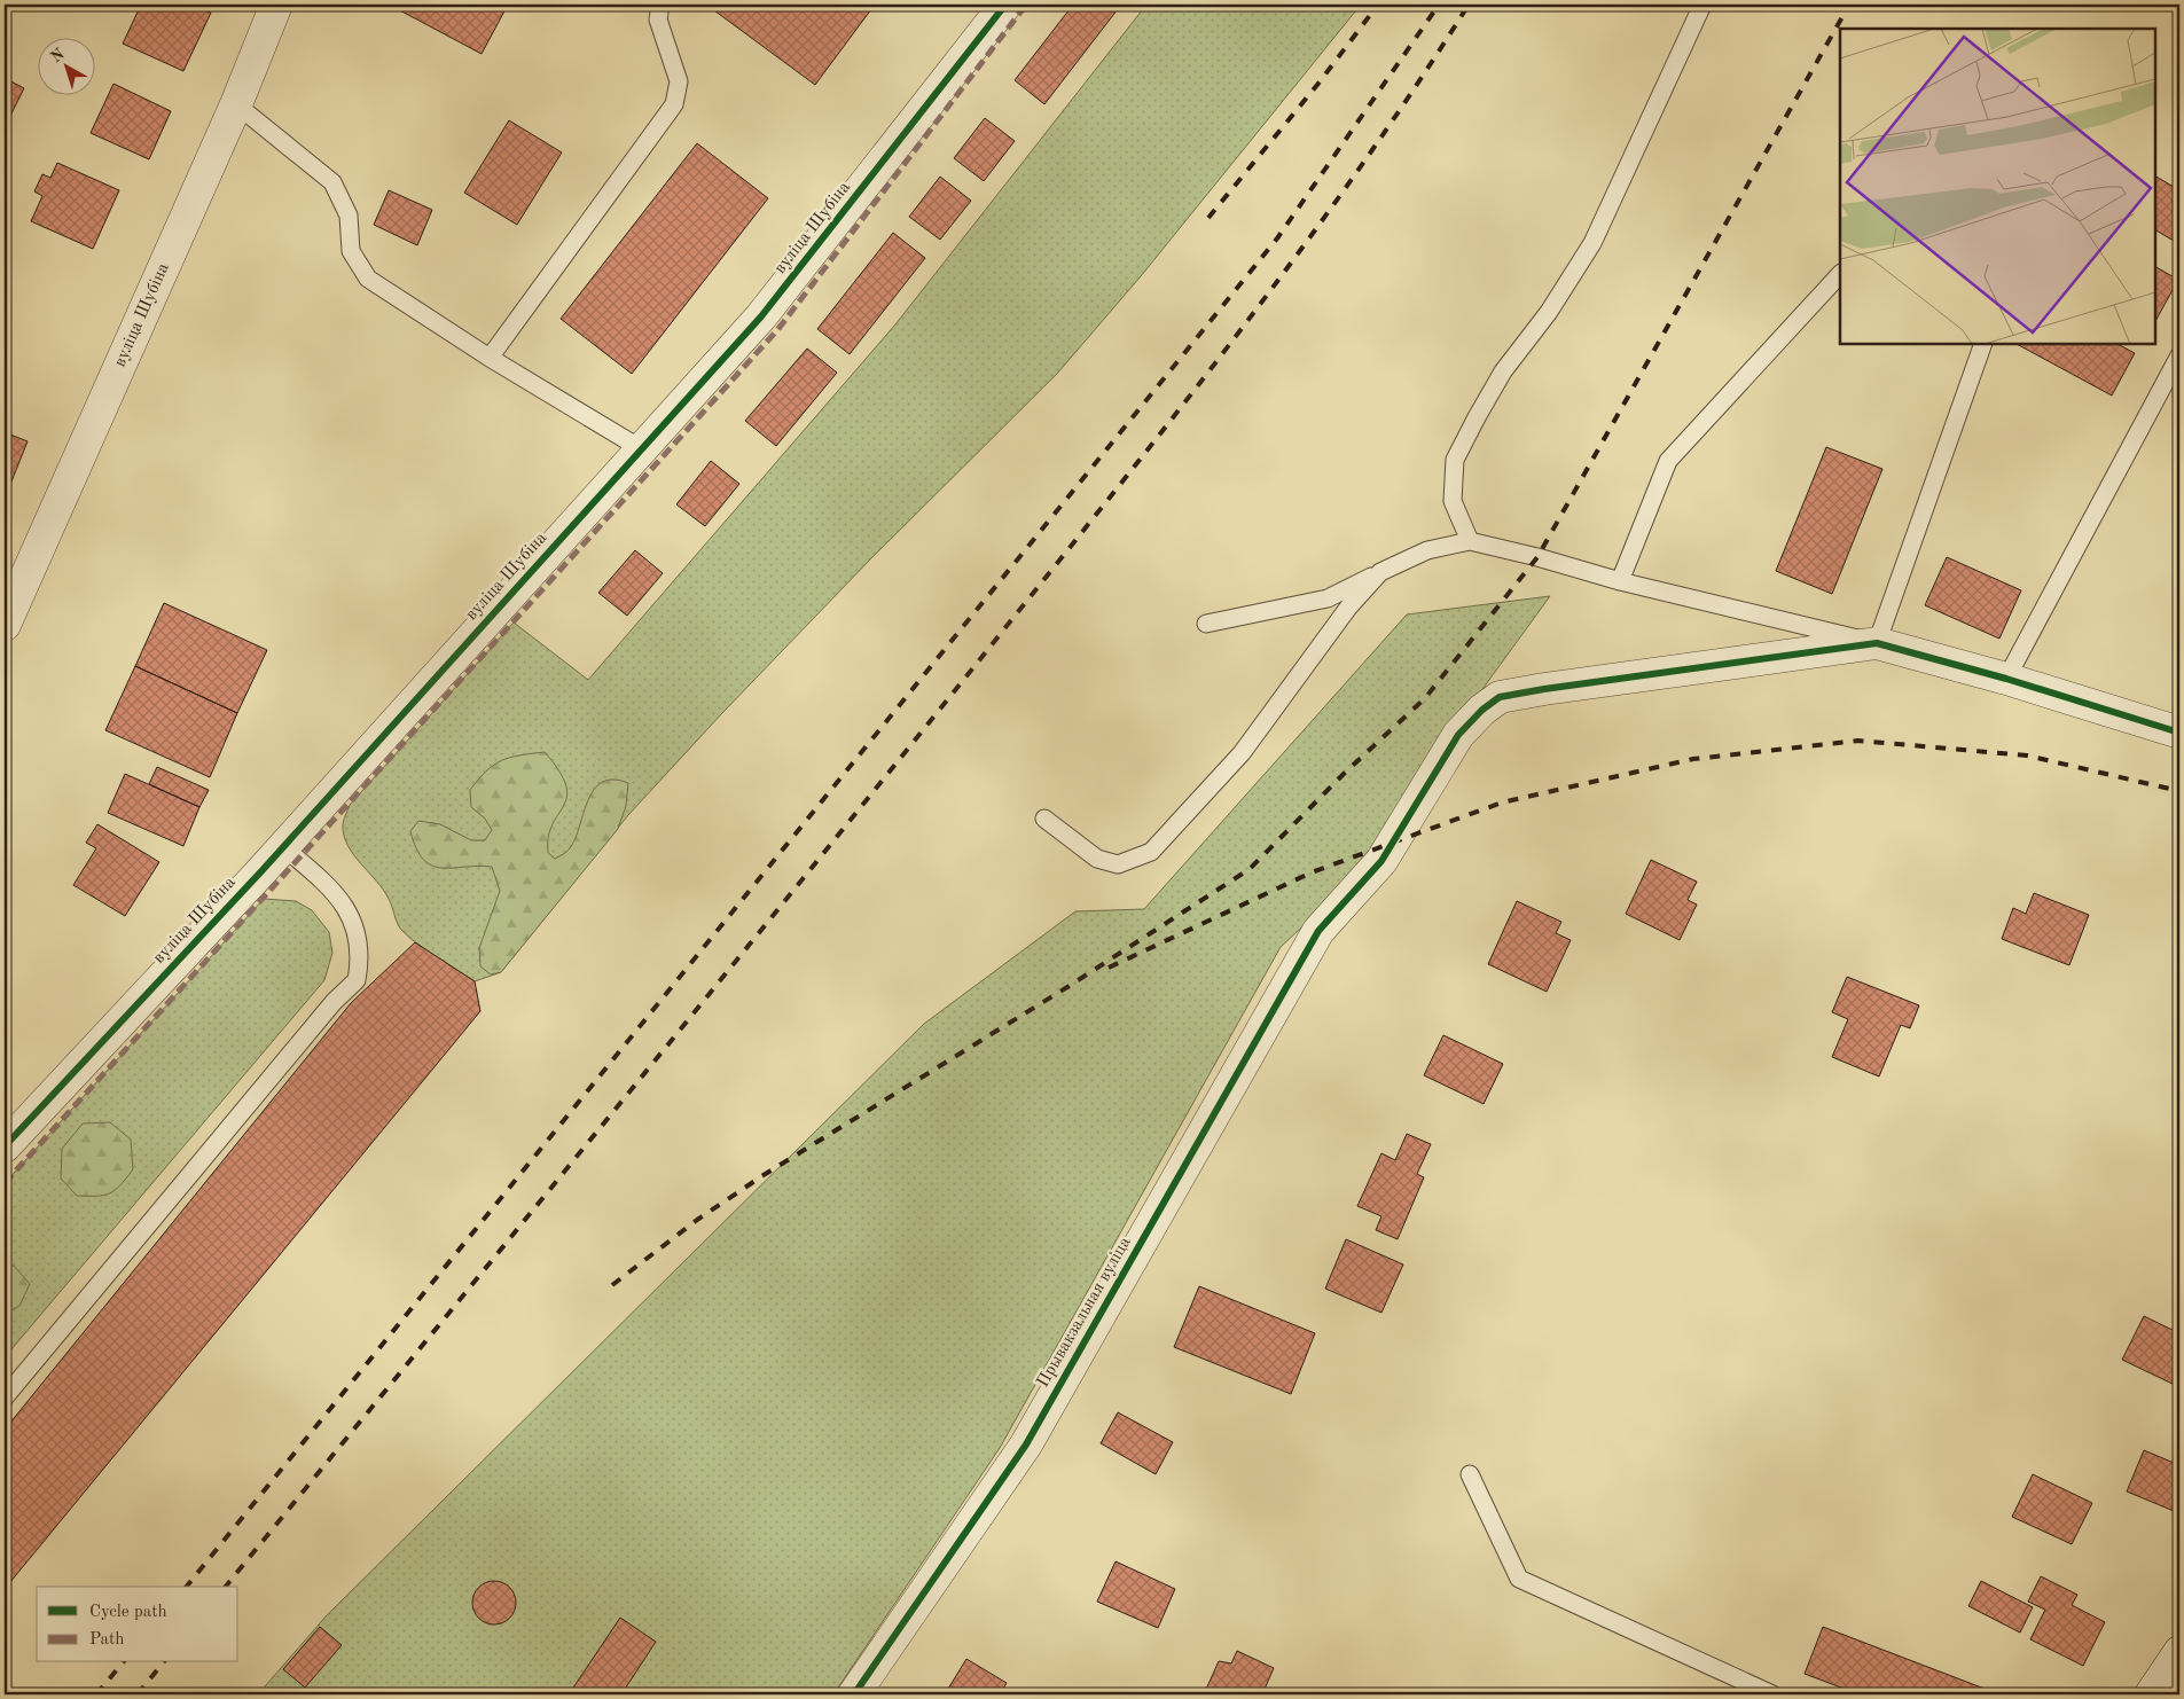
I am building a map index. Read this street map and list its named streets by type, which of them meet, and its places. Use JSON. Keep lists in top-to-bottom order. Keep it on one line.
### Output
{"streets":{"street":["вуліца Шубіна","Прывакзальная вуліца"]},"legend":["Cycle path","Path"],"north":"top left"}
